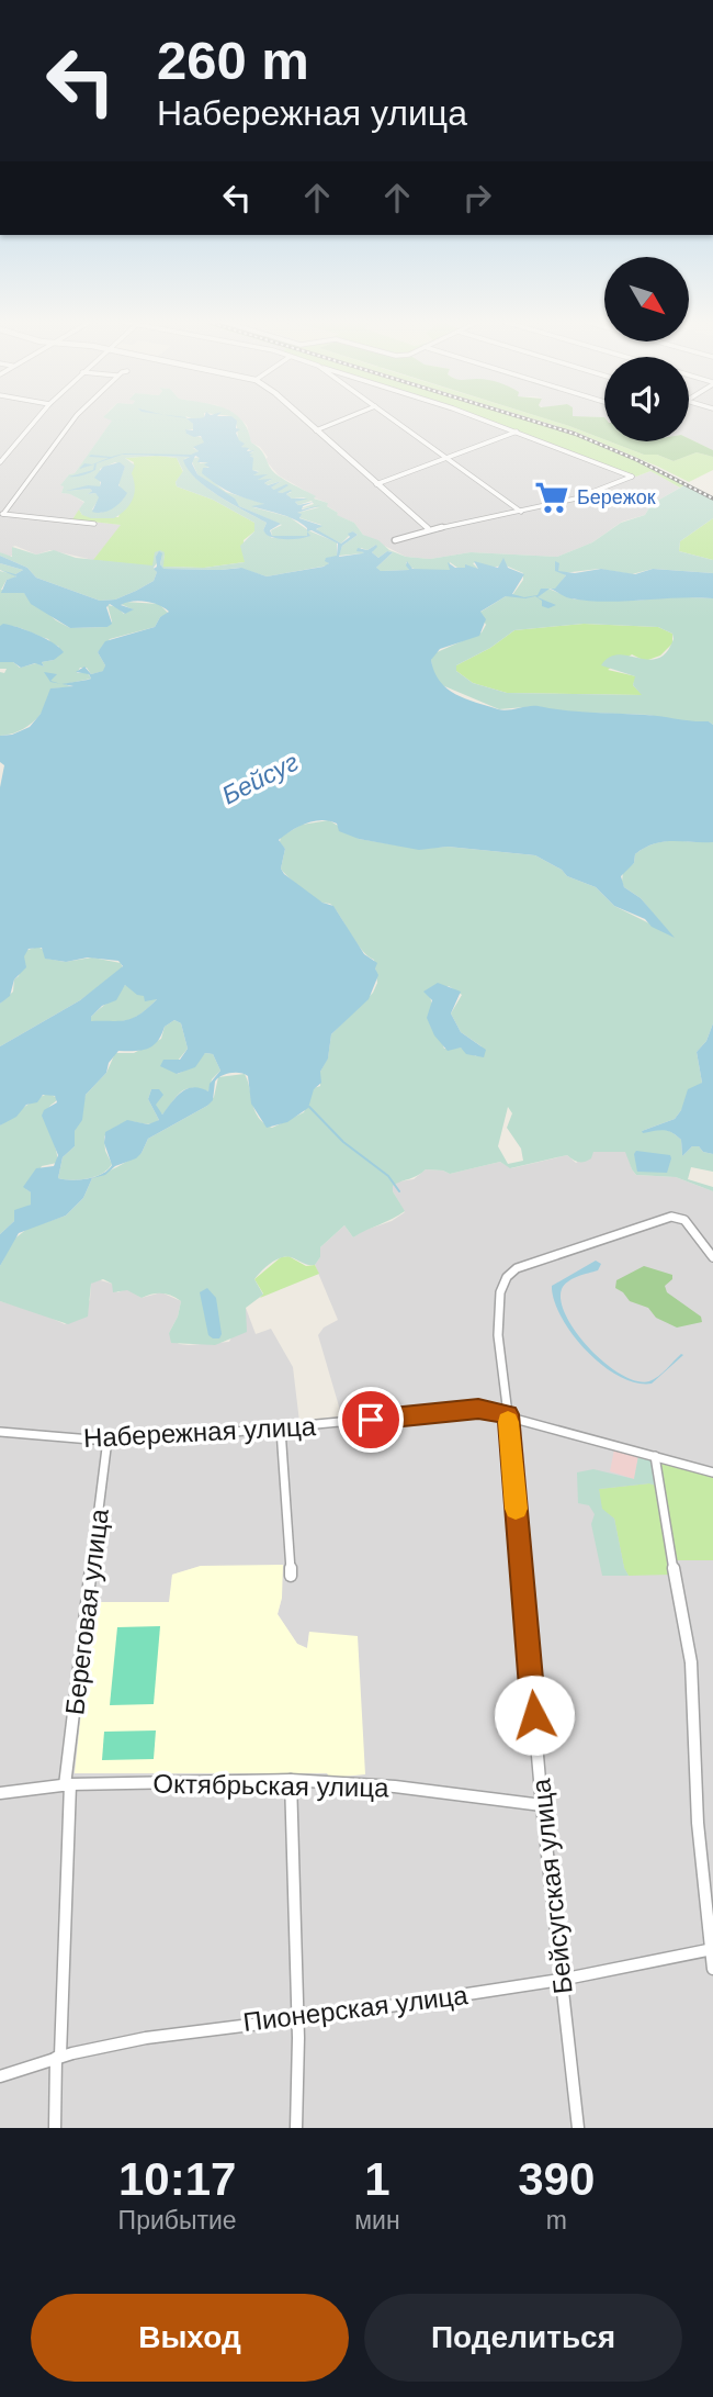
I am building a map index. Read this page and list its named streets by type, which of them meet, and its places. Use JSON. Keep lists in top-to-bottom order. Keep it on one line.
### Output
{"streets":{"street":["Набережная улица","Береговая улица","Октябрьская улица","Бейсугская улица","Пионерская улица"]},"crossings":[["Набережная улица","Береговая улица"],["Набережная улица","Бейсугская улица"],["Береговая улица","Октябрьская улица"],["Береговая улица","Пионерская улица"],["Октябрьская улица","Бейсугская улица"],["Бейсугская улица","Пионерская улица"]],"water":["Бейсуг"],"places":{"supermarket":["Бережок"]},"north":"bottom right","page":{"turn":["260 m","Набережная улица"],"eta":["10:17","Прибытие","1","мин","390","m"],"buttons":["Выход","Поделиться"]}}
